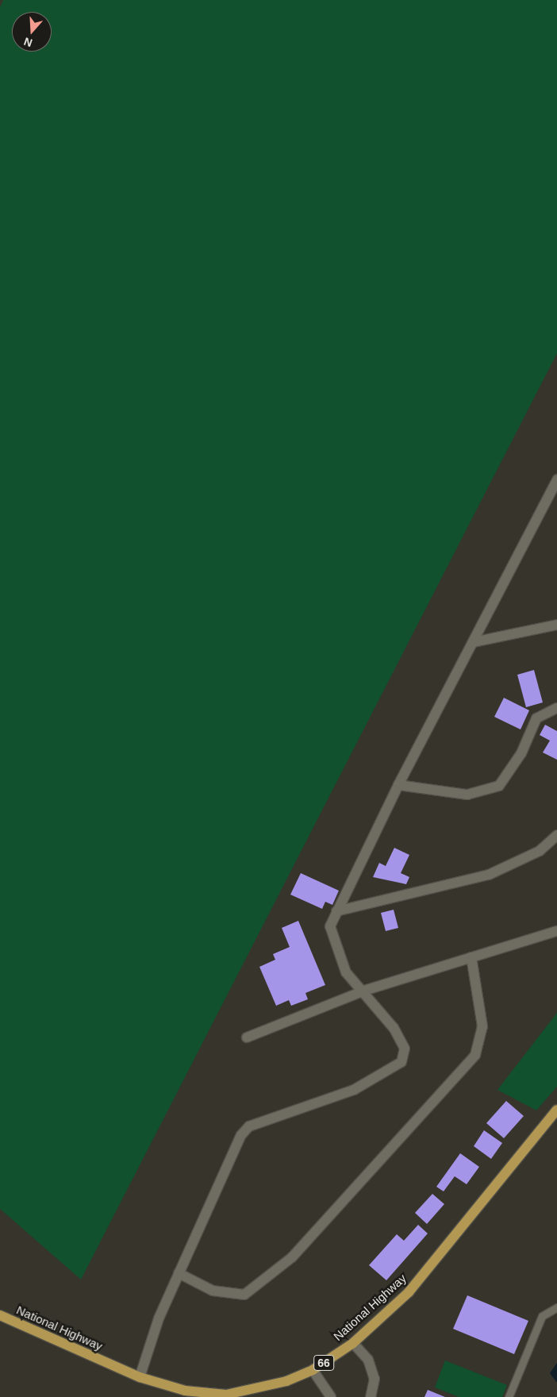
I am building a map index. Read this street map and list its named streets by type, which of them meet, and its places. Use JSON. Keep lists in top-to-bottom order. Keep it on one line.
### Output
{"streets":{"main road":["National Highway","66"]},"north":"bottom"}
